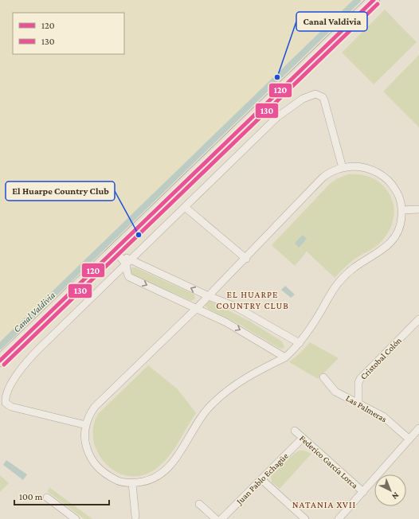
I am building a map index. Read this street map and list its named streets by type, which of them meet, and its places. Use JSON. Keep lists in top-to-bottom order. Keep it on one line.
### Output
{"streets":{"street":["Cristobal Colón","Las Palmeras","Federico García Lorca","Juan Pablo Echagüe"]},"crossings":[["Cristobal Colón","Las Palmeras"],["Federico García Lorca","Juan Pablo Echagüe"]],"districts":["EL HUARPE COUNTRY CLUB","NATANIA XVII"],"water":["Canal Valdivia"],"places":["Canal Valdivia","El Huarpe Country Club"],"lines":["transit line 120","transit line 130"],"legend":["120","130"],"scale_bar":"100 m","north":"bottom right"}
